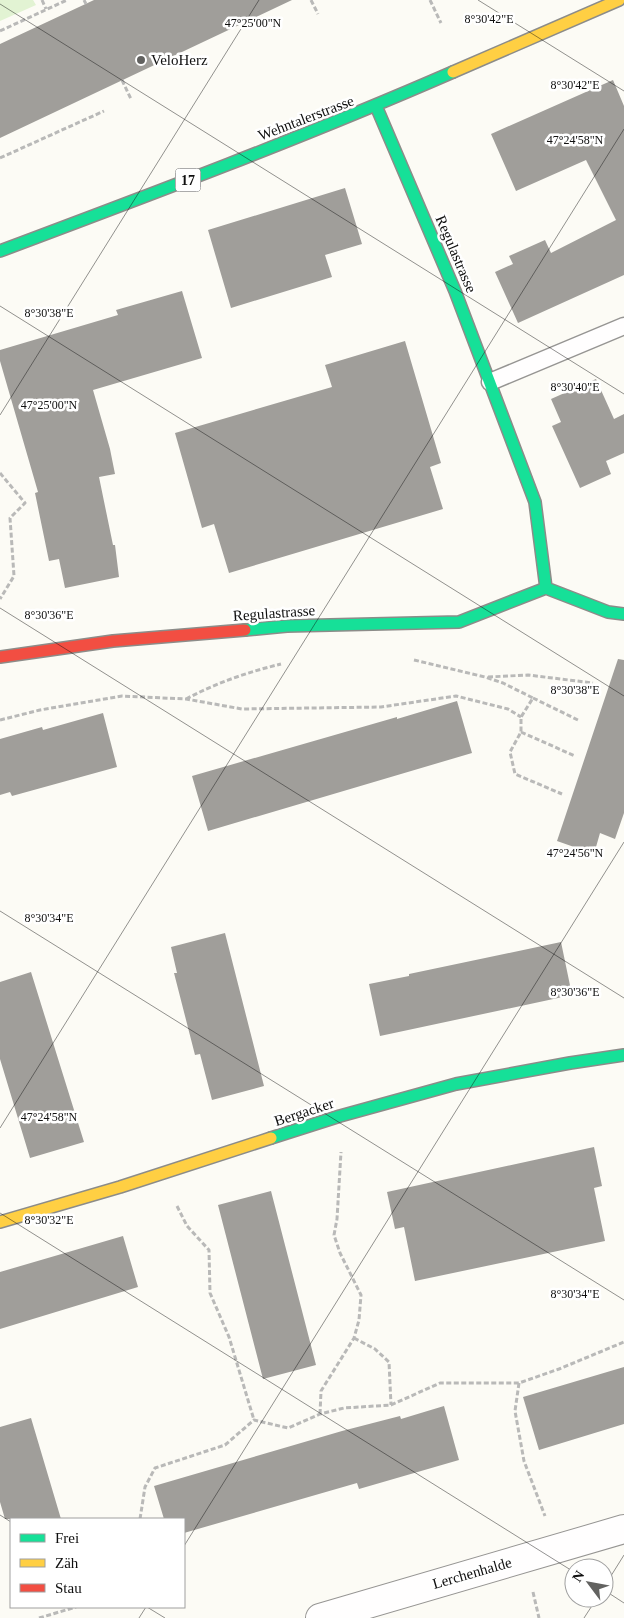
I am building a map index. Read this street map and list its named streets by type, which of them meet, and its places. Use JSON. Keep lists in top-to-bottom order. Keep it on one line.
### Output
{"streets":{"street":["Wehntalerstrasse","17","Regulastrasse","Bergacker","Lerchenhalde"]},"crossings":[["Wehntalerstrasse","Regulastrasse"]],"places":["VeloHerz"],"legend":["Frei","Zäh","Stau"],"north":"top left","coordinates":["8°30'42\"E","47°25'00\"N","47°24'58\"N","8°30'38\"E","8°30'40\"E","8°30'36\"E","47°24'56\"N","8°30'34\"E","8°30'32\"E"]}
